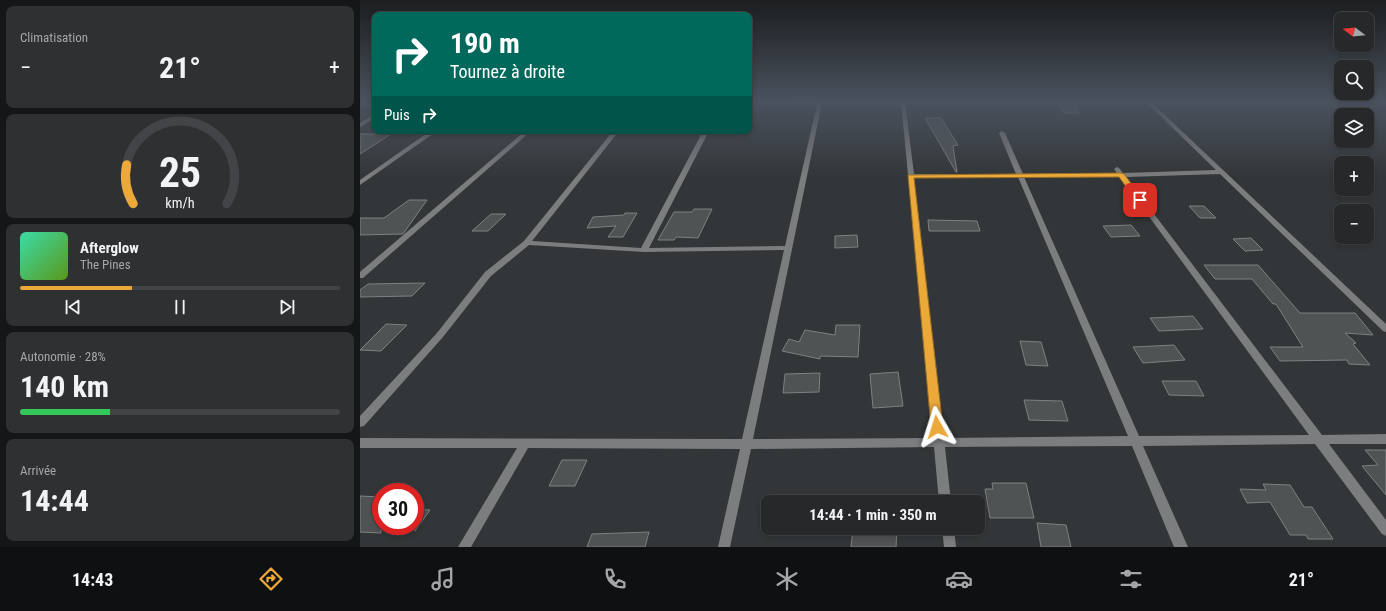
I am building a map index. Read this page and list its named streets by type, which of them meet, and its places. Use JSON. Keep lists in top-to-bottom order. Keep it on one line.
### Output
{"north":"left","page":{"tile":["Climatisation",["Autonomie · 28%","140 km"],["Arrivée","14:44"]],"map_buttons":["+","−"],"turn":["190 m","Tournez à droite"],"heat":["−","21°","+"],"then":"Puis","song":["Afterglow","The Pines"],"limit":"30","trip":"14:44 · 1 min · 350 m","tabs":["14:43","21°"],"gauge":["25","km/h"]}}
